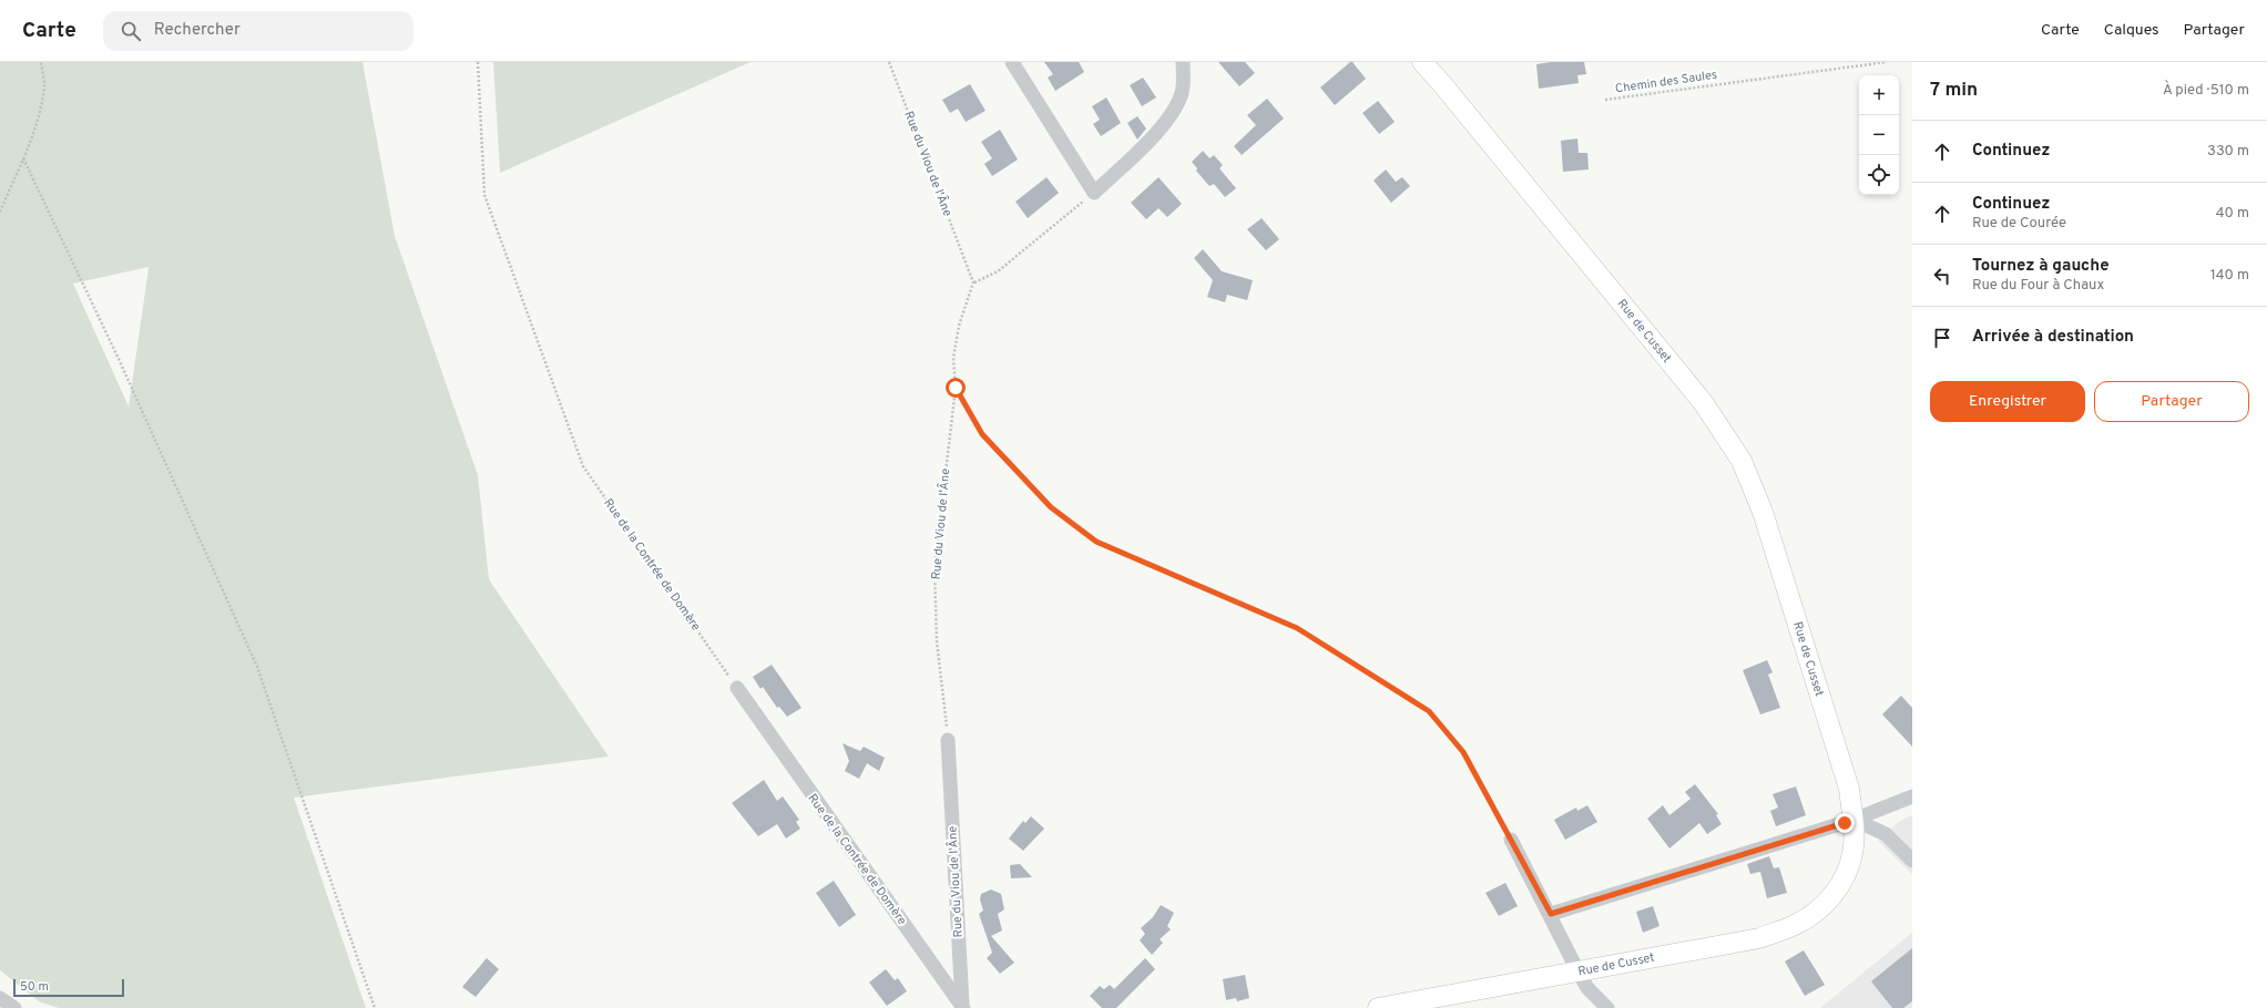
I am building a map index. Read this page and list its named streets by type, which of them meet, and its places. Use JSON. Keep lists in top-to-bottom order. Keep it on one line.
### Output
{"streets":{"street":["Rue du Viou de l'Âne","Rue de Cusset","Rue de la Contrée de Domère"],"path":["Chemin des Saules"]},"crossings":[["Rue du Viou de l'Âne","Rue de la Contrée de Domère"]],"scale_bar":"50 m","page":{"header":"Carte","search":"Rechercher","nav":["Carte","Calques","Partager"],"heading":["7 min","À pied · 510 m"],"map_buttons":["+","−"],"list":[["Continuez","330 m"],["Continuez","Rue de Courée","40 m"],["Tournez à gauche","Rue du Four à Chaux","140 m"],"Arrivée à destination"],"buttons":["Enregistrer","Partager"],"scale":"50 m"}}
